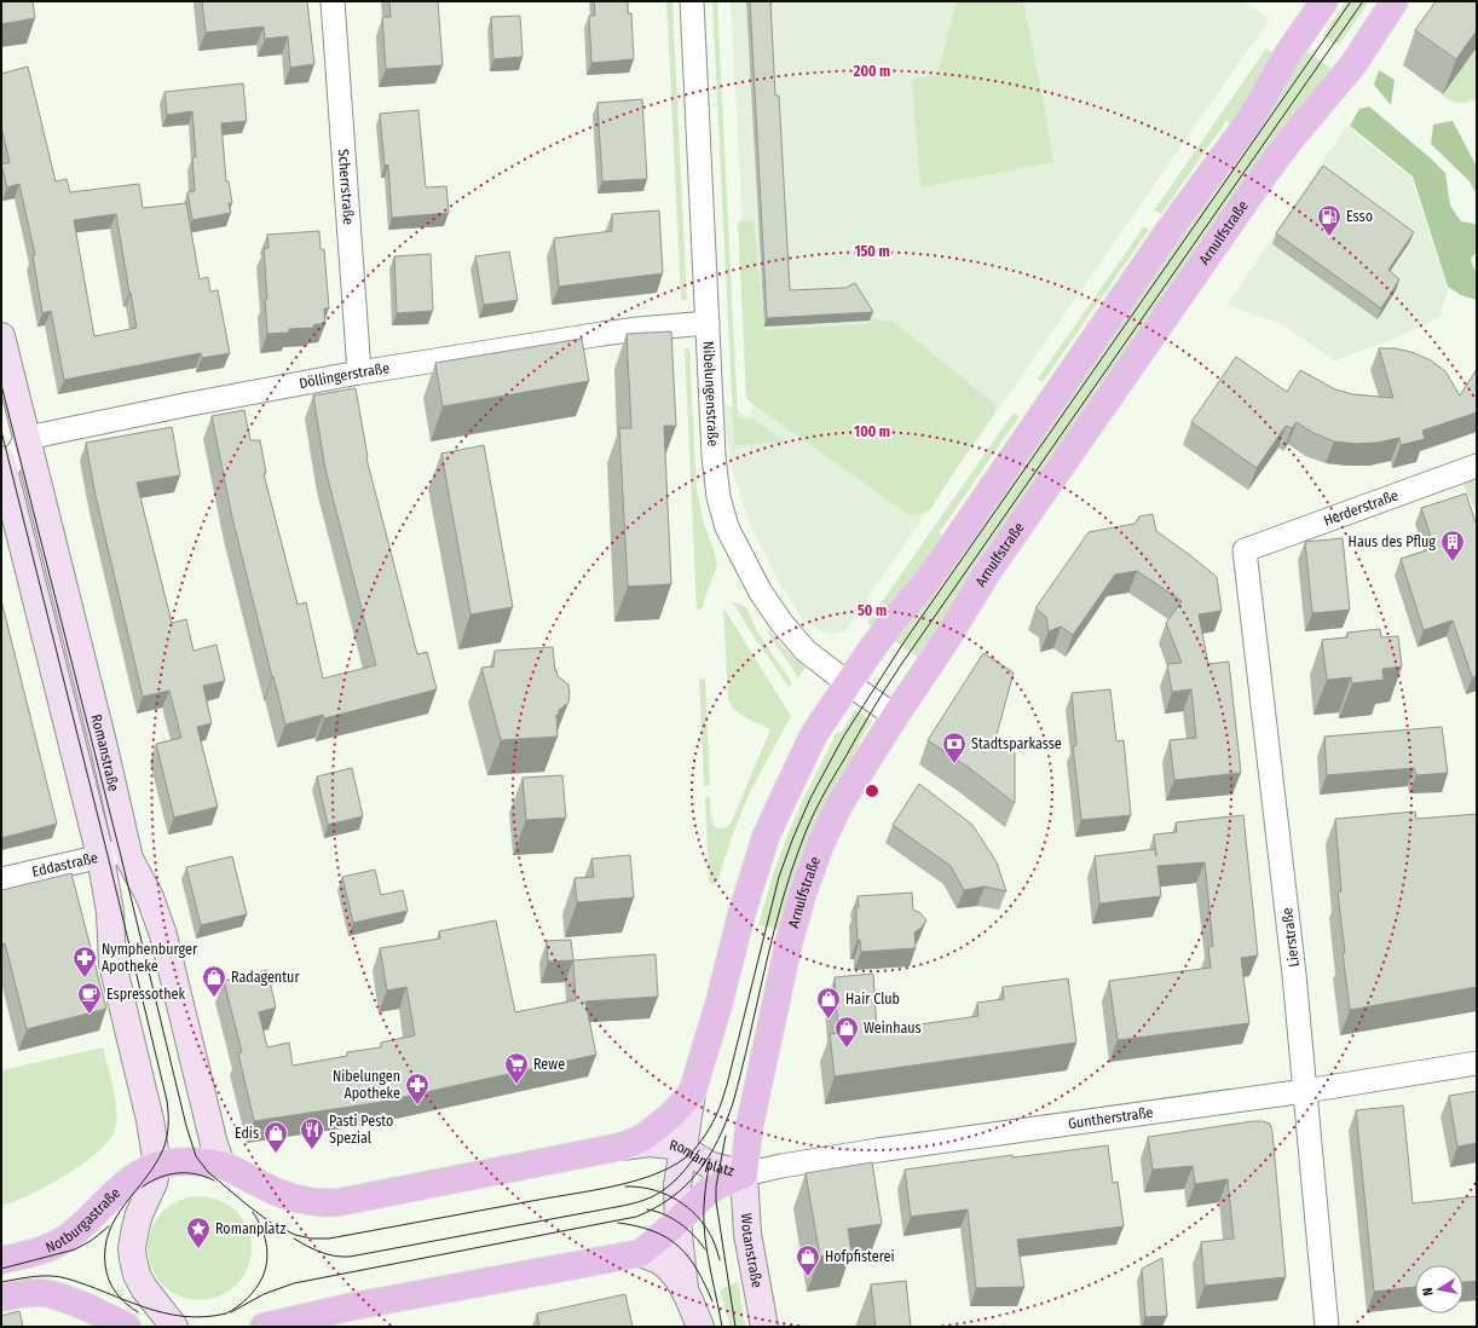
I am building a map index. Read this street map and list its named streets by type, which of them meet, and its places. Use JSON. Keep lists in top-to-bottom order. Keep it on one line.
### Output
{"streets":{"main road":["Arnulfstraße","Romanstraße","Romanplatz","Notburgastraße","Wotanstraße"],"street":["Scherrstraße","Döllingerstraße","Nibelungenstraße","Herderstraße","Eddastraße","Lierstraße","Guntherstraße"]},"crossings":[["Scherrstraße","Döllingerstraße"],["Arnulfstraße","Nibelungenstraße"],["Arnulfstraße","Guntherstraße"],["Arnulfstraße","Romanplatz"],["Arnulfstraße","Wotanstraße"],["Döllingerstraße","Nibelungenstraße"],["Döllingerstraße","Romanstraße"],["Herderstraße","Lierstraße"],["Romanstraße","Eddastraße"],["Romanstraße","Romanplatz"],["Romanstraße","Notburgastraße"],["Lierstraße","Guntherstraße"],["Guntherstraße","Romanplatz"],["Guntherstraße","Wotanstraße"],["Romanplatz","Notburgastraße"],["Romanplatz","Wotanstraße"]],"places":{"fuel station":["Esso"],"building":["Haus des Pflug"],"bank":["Stadtsparkasse"],"pharmacy":["Nymphenburger Apotheke","Nibelungen Apotheke"],"shop":["Radagentur","Hair Club","Weinhaus","Edis","Hofpfisterei"],"cafe":["Espressothek"],"supermarket":["Rewe"],"restaurant":["Pasti Pesto Spezial"],"place":["Romanplatz"]},"north":"left","rings":["200 m","150 m","100 m","50 m"]}
